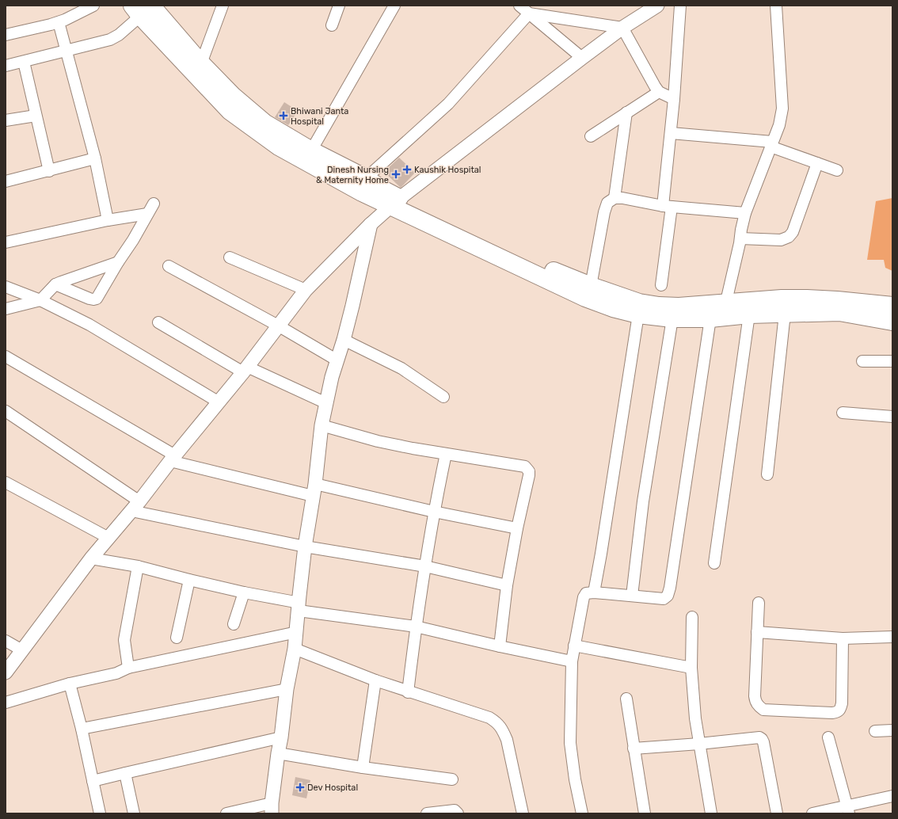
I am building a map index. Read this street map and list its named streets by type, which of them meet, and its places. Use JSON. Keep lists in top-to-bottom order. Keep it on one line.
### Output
{"places":{"health":["Bhiwani Janta Hospital","Kaushik Hospital","Dinesh Nursing & Maternity Home","Dev Hospital"]}}
